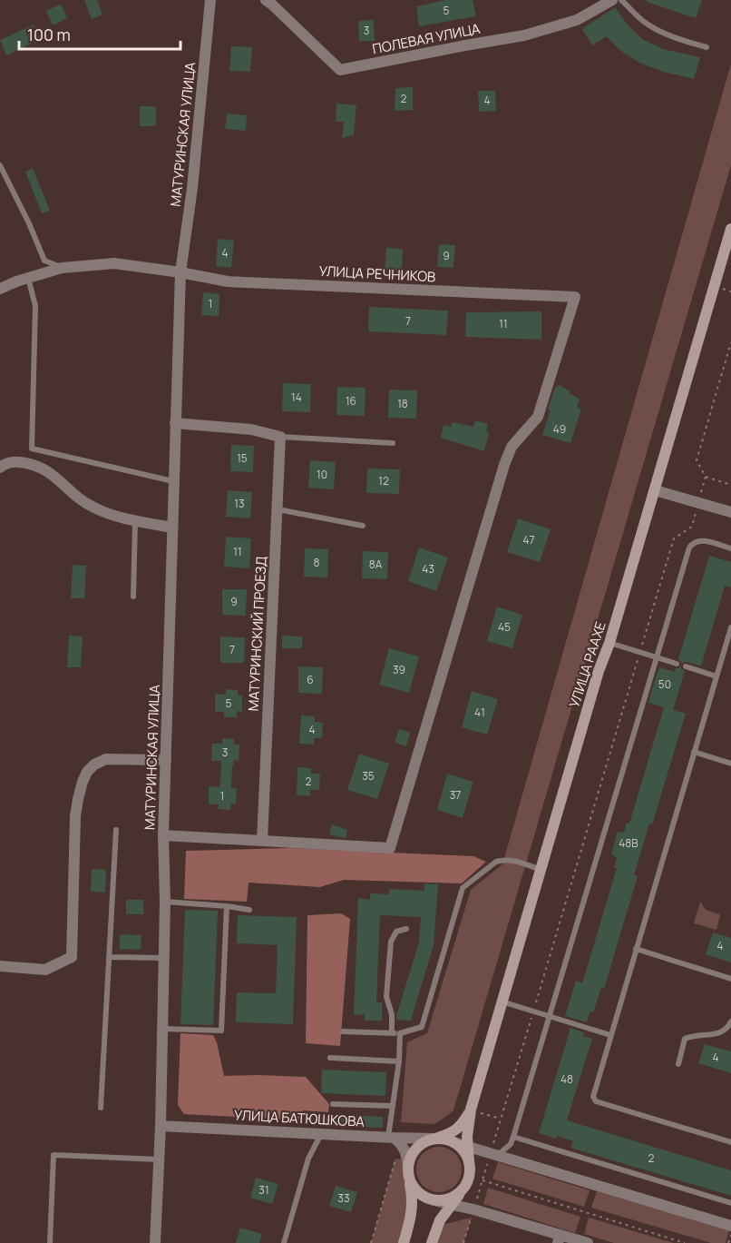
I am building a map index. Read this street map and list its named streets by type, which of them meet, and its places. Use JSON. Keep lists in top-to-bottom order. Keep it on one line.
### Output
{"streets":{"main road":["УЛИЦА РААХЕ"],"street":["ПОЛЕВАЯ УЛИЦА","МАТУРИНСКАЯ УЛИЦА","УЛИЦА РЕЧНИКОВ","МАТУРИНСКИЙ ПРОЕЗД","УЛИЦА БАТЮШКОВА"]},"crossings":[["МАТУРИНСКАЯ УЛИЦА","УЛИЦА РЕЧНИКОВ"],["МАТУРИНСКАЯ УЛИЦА","УЛИЦА БАТЮШКОВА"],["УЛИЦА РЕЧНИКОВ","МАТУРИНСКИЙ ПРОЕЗД"]],"house_numbers":["5","3","2","4","4","9","1","7","11","14","16","18","49","15","10","12","13","47","11","8","8А","43","9","45","7","39","6","50","5","41","4","3","35","2","37","1","48В","4","4","48","2","31","33"],"scale_bar":"100 m"}
